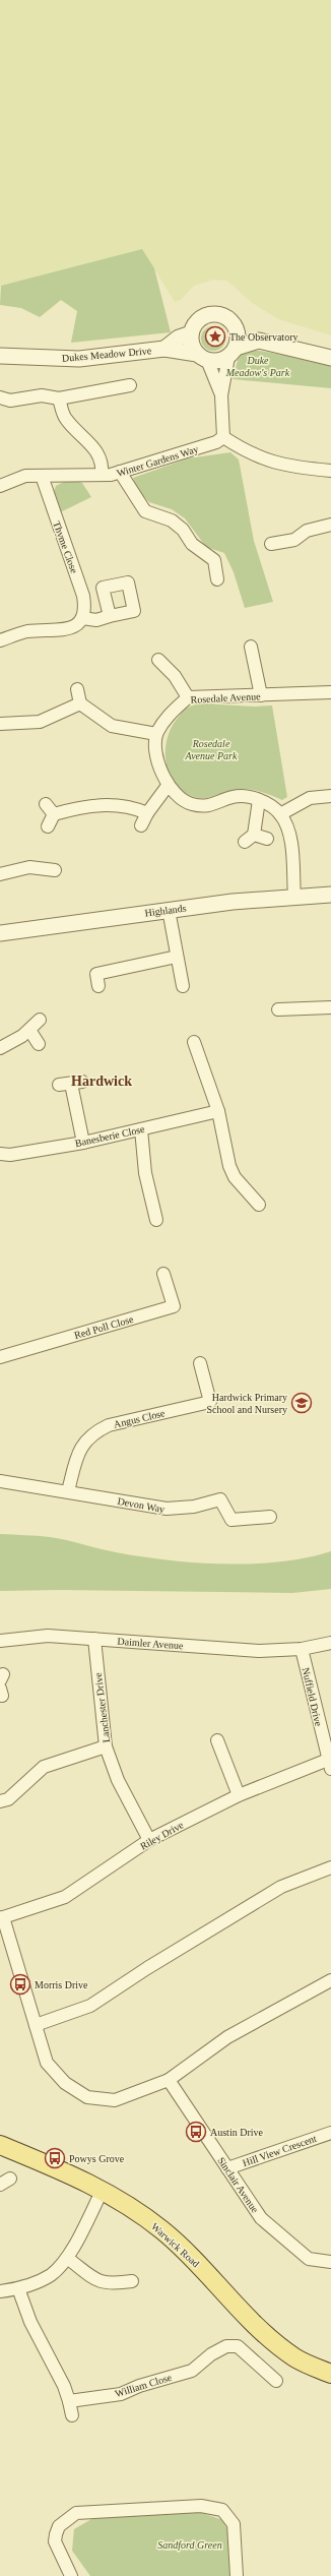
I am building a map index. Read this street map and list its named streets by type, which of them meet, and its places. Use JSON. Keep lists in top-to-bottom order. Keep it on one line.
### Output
{"streets":{"main road":["Warwick Road"],"street":["Dukes Meadow Drive","Winter Gardens Way","Thyme Close","Rosedale Avenue","Highlands","Banesberie Close","Red Poll Close","Angus Close","Devon Way","Daimler Avenue","Nuffield Drive","Lanchester Drive","Riley Drive","Hill View Crescent","Sinclair Avenue","William Close"]},"crossings":[["Winter Gardens Way","Thyme Close"],["Angus Close","Devon Way"],["Daimler Avenue","Nuffield Drive"],["Daimler Avenue","Lanchester Drive"],["Nuffield Drive","Riley Drive"],["Lanchester Drive","Riley Drive"],["Hill View Crescent","Sinclair Avenue"]],"districts":["Hardwick"],"parks":["Duke Meadow's Park","Rosedale Avenue Park","Sandford Green"],"places":{"place":["The Observatory"],"school or university":["Hardwick Primary School and Nursery"],"bus stop":["Morris Drive","Austin Drive","Powys Grove"]}}
